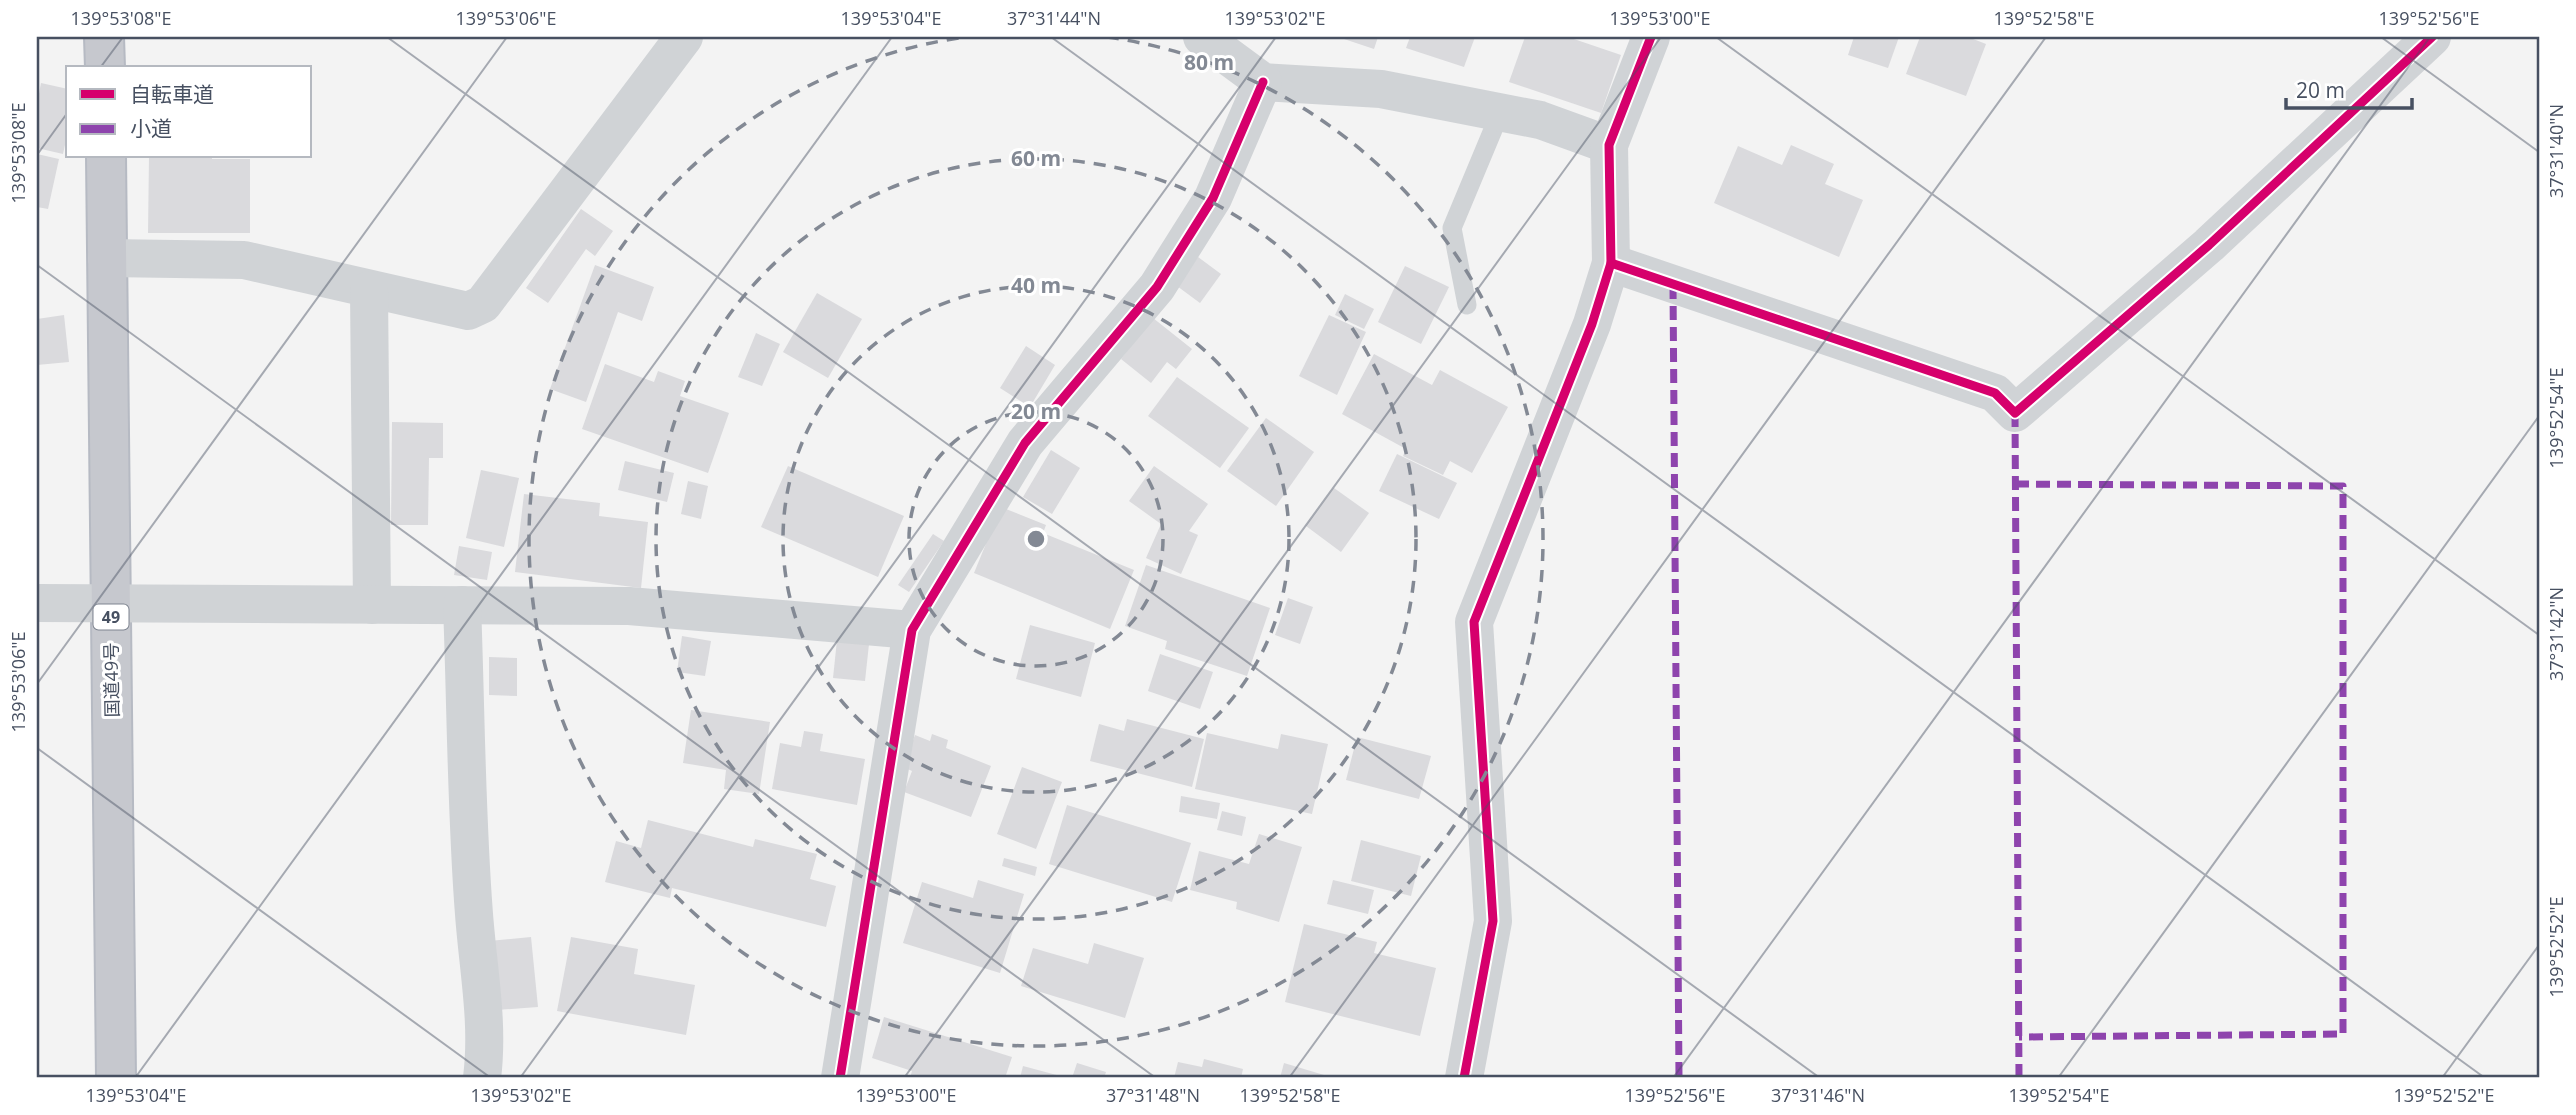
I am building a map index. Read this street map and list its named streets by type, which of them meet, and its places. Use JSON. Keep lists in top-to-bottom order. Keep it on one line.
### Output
{"streets":{"highway":["49","国道49号"]},"legend":["自転車道","小道"],"scale_bar":"20 m","coordinates":["139°53'08\"E","139°53'06\"E","139°53'04\"E","37°31'44\"N","139°53'02\"E","139°53'00\"E","139°52'58\"E","139°52'56\"E","37°31'40\"N","139°52'54\"E","37°31'42\"N","139°52'52\"E","37°31'48\"N","37°31'46\"N"],"rings":["80 m","60 m","40 m","20 m"]}
